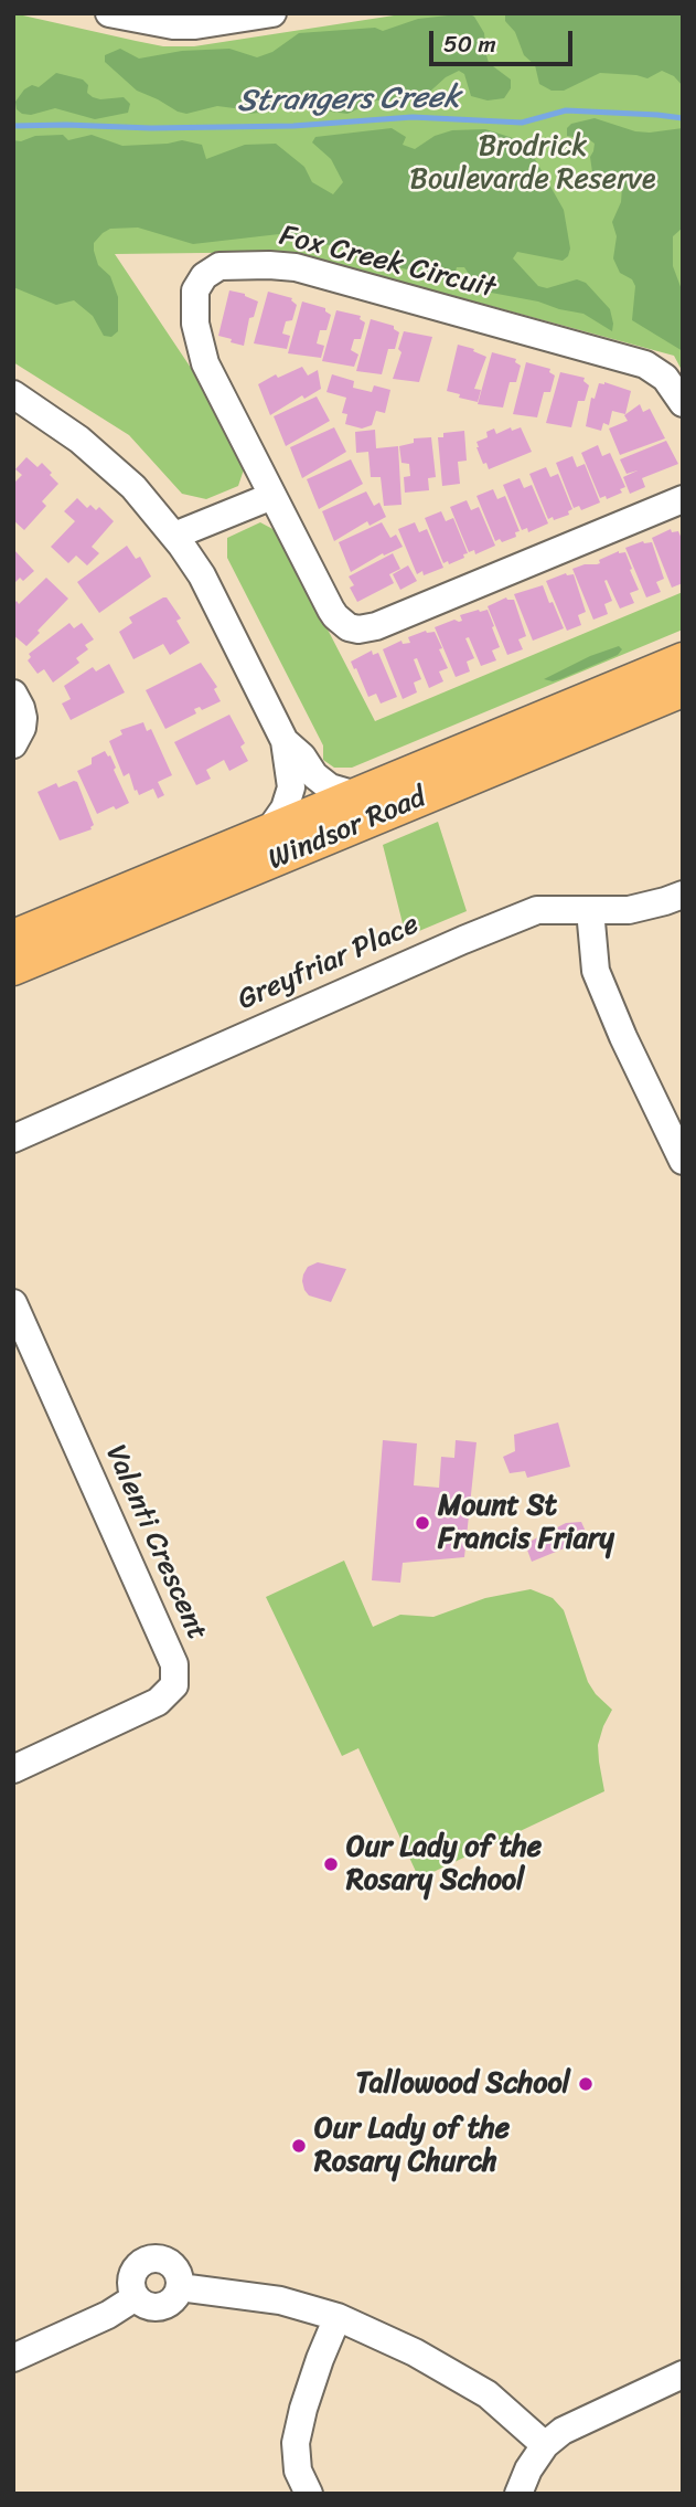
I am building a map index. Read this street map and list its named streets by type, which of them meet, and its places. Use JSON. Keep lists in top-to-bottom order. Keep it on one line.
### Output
{"streets":{"main road":["Windsor Road"],"street":["Fox Creek Circuit","Greyfriar Place","Valenti Crescent"]},"water":["Strangers Creek"],"parks":["Brodrick Boulevarde Reserve"],"places":["Mount St Francis Friary","Our Lady of the Rosary School","Tallowood School","Our Lady of the Rosary Church"],"scale_bar":"50 m"}
